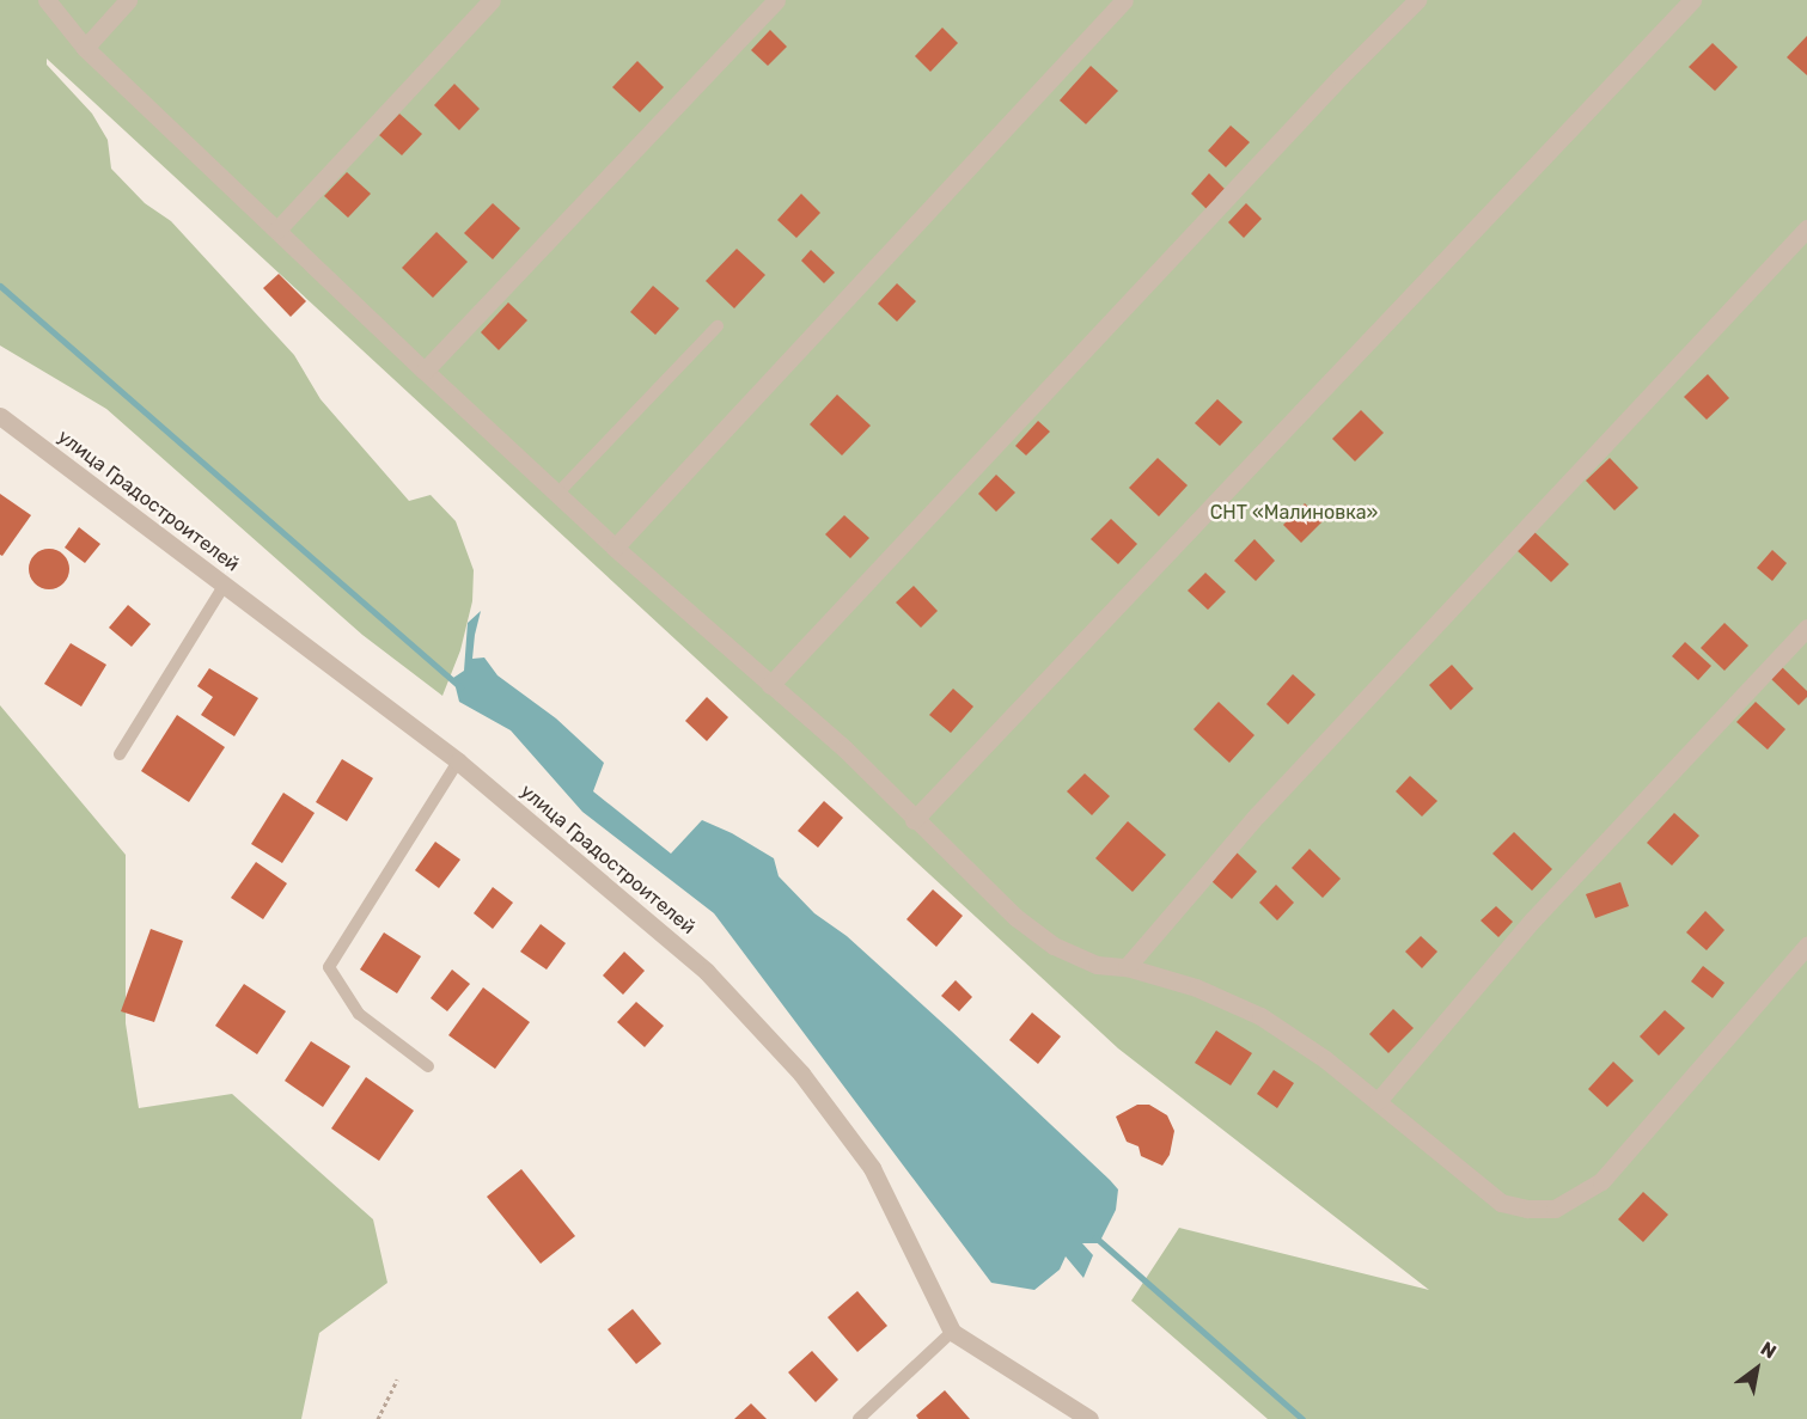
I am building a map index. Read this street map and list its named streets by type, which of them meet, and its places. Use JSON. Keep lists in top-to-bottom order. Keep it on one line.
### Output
{"streets":{"street":["улица Градостроителей"]},"parks":["СНТ «Малиновка»"],"north":"top right"}
